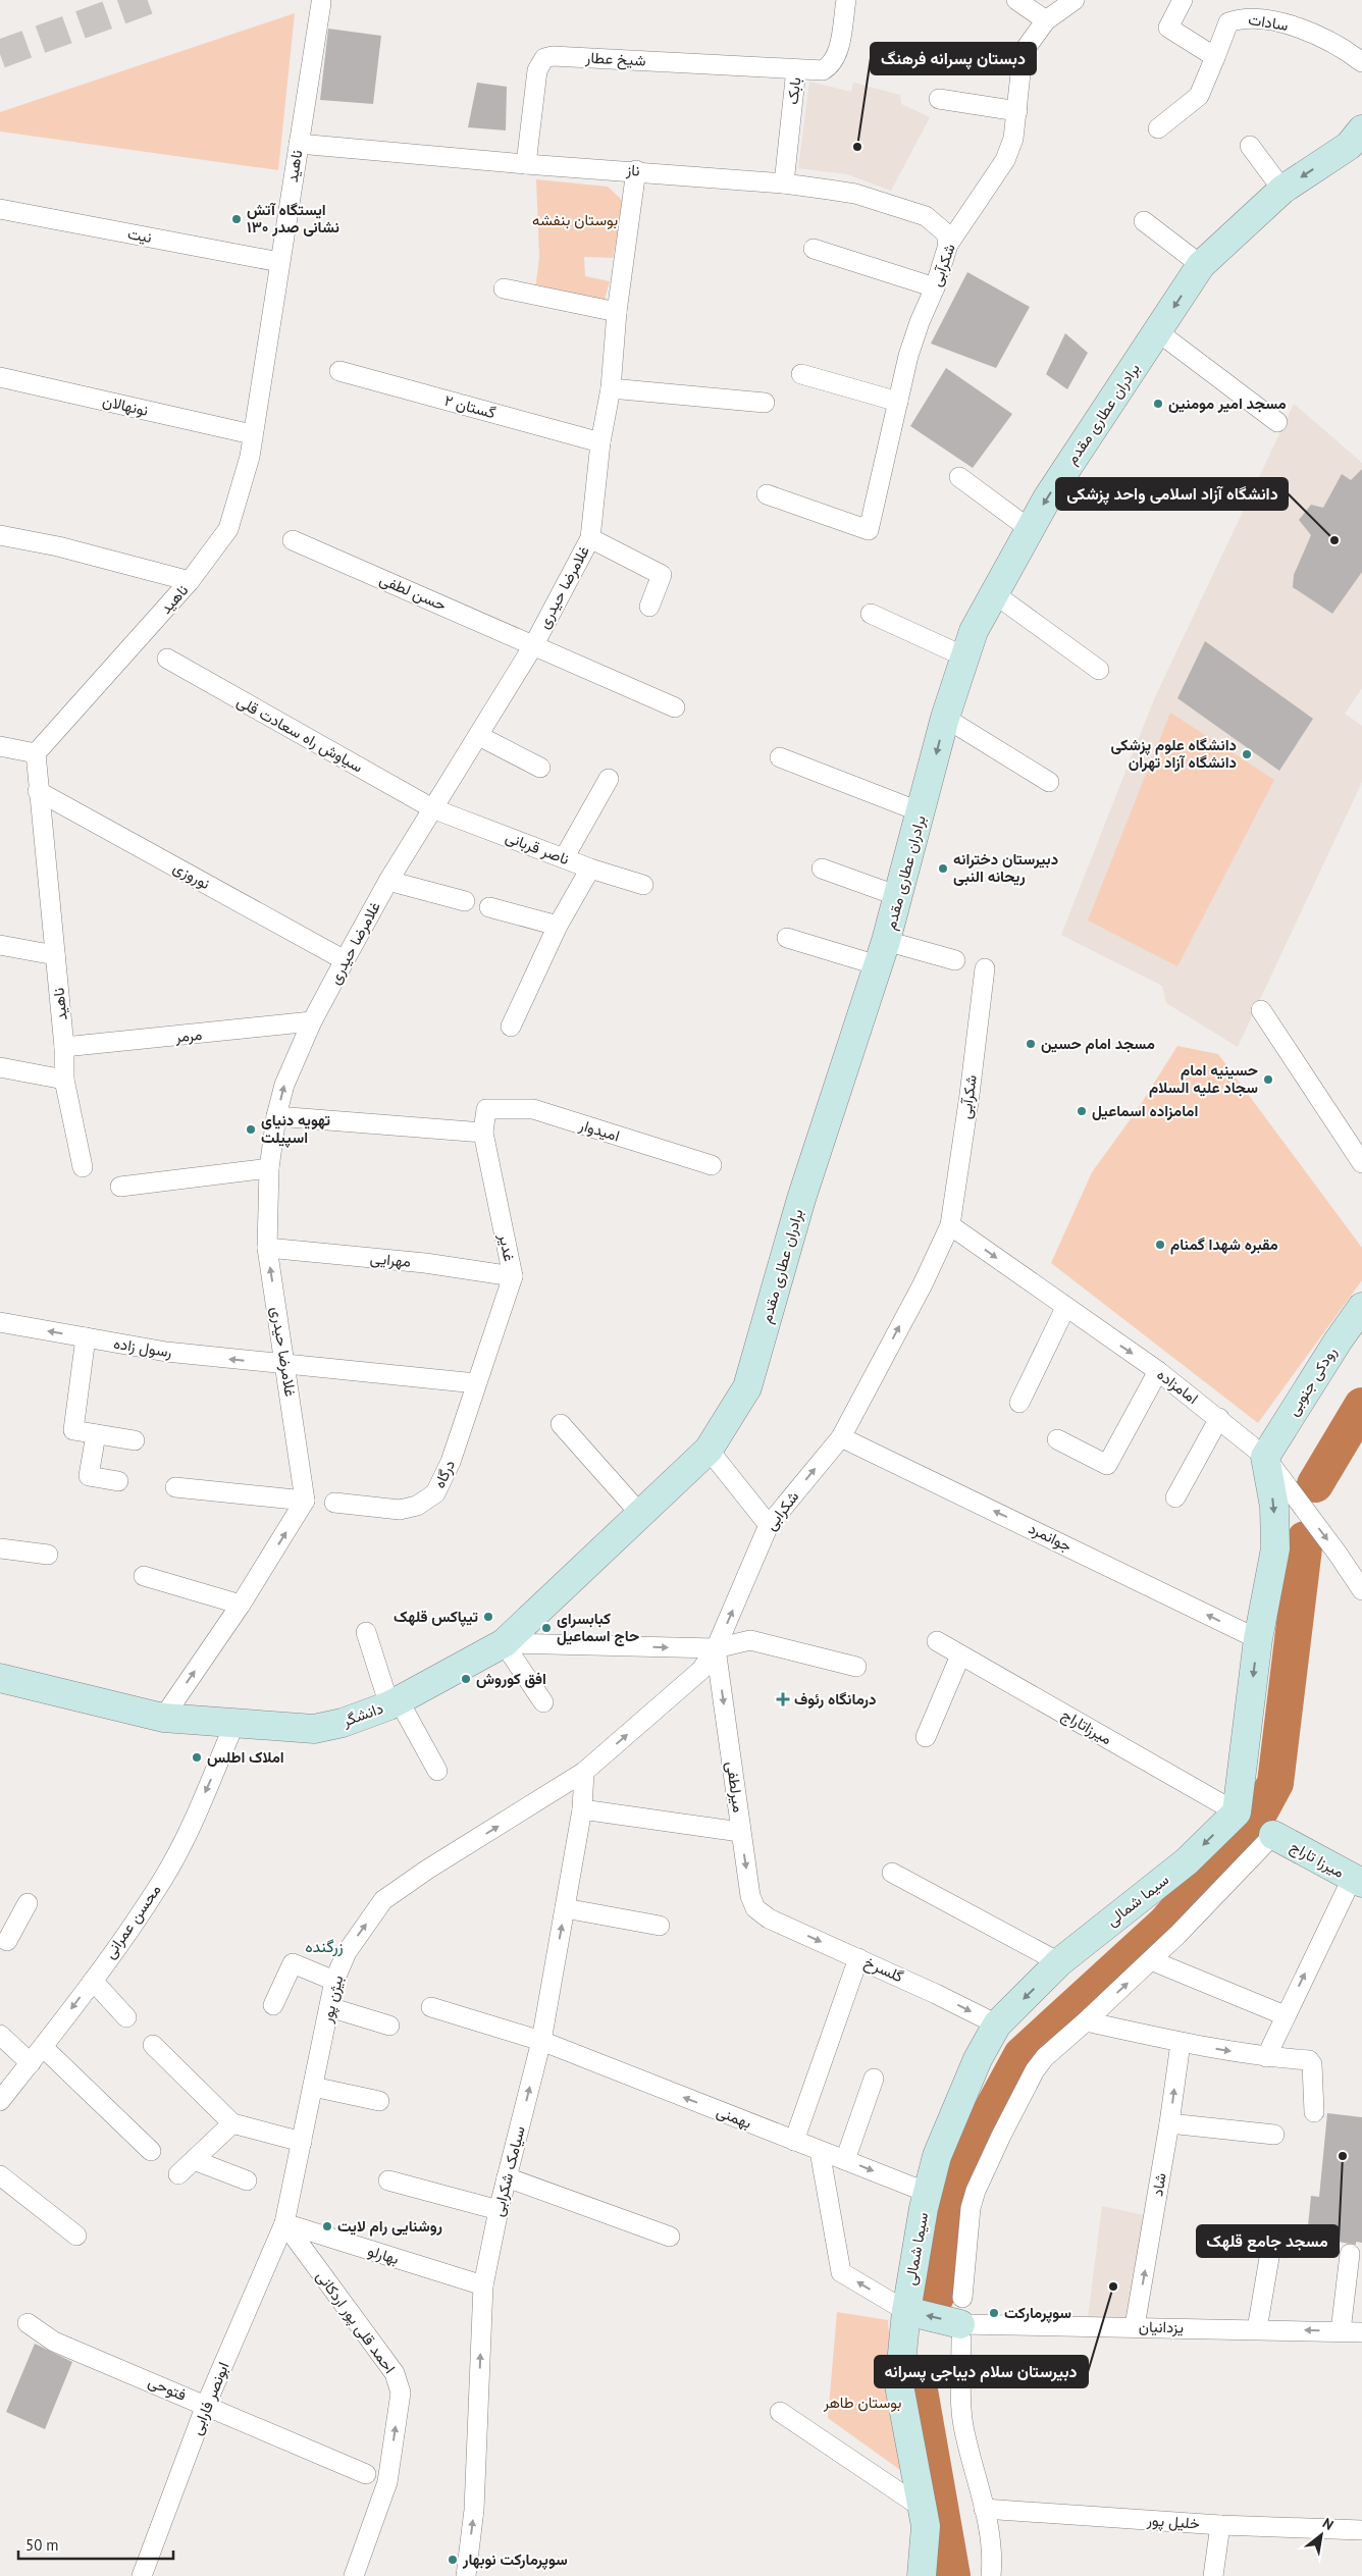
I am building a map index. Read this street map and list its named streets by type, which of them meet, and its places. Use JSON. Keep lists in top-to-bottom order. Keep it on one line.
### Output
{"streets":{"street":["سادات","شیخ عطار","بابک","ناهید","ناز","نیت","شکرآبی","نونهالان","گستان ۲","برادران عطاری مقدم","غلامرضا حیدری","حسن لطفی","سیاوش راه سعادت قلی","ناصر قربانی","نوروزی","مرمر","امیدوار","غدیر","مهرایی","رسول زاده","رودکی جنوبی","امامزاده","درگاه","شکرابی","جوانمرد","دانشگر","میرزاتاراج","میرلطفی","میرزا تاراج","سیما شمالی","محسن عمرانی","گلسرخ","بیژن پور","بهمنی","سیامک شکرابی","شاد","بهارلو","احمد قلی پور اردکانی","یزدانیان","فتوحی","ابونصر فارابی","خلیل‌ پور"]},"crossings":[["شیخ عطار","بابک"],["شیخ عطار","ناز"],["بابک","ناز"],["ناهید","ناز"],["ناهید","نیت"],["ناهید","نونهالان"],["ناهید","نوروزی"],["ناهید","مرمر"],["ناز","شکرآبی"],["ناز","غلامرضا حیدری"],["شکرآبی","امامزاده"],["شکرآبی","شکرابی"],["گستان ۲","غلامرضا حیدری"],["برادران عطاری مقدم","دانشگر"],["غلامرضا حیدری","حسن لطفی"],["غلامرضا حیدری","سیاوش راه سعادت قلی"],["غلامرضا حیدری","ناصر قربانی"],["غلامرضا حیدری","نوروزی"],["غلامرضا حیدری","مرمر"],["غلامرضا حیدری","مهرایی"],["غلامرضا حیدری","رسول زاده"],["سیاوش راه سعادت قلی","ناصر قربانی"],["امیدوار","غدیر"],["غدیر","مهرایی"],["غدیر","رسول زاده"],["غدیر","درگاه"],["رسول زاده","درگاه"],["رودکی جنوبی","امامزاده"],["امامزاده","شکرابی"],["شکرابی","جوانمرد"],["شکرابی","دانشگر"],["شکرابی","میرلطفی"],["شکرابی","بیژن پور"],["شکرابی","سیامک شکرابی"],["دانشگر","میرلطفی"],["دانشگر","محسن عمرانی"],["میرزاتاراج","سیما شمالی"],["میرلطفی","گلسرخ"],["سیما شمالی","گلسرخ"],["سیما شمالی","بهمنی"],["بیژن پور","سیامک شکرابی"],["بیژن پور","بهارلو"],["بیژن پور","احمد قلی پور اردکانی"],["بیژن پور","ابونصر فارابی"],["بهمنی","سیامک شکرابی"],["سیامک شکرابی","بهارلو"],["شاد","یزدانیان"],["بهارلو","احمد قلی پور اردکانی"],["بهارلو","ابونصر فارابی"],["احمد قلی پور اردکانی","ابونصر فارابی"],["فتوحی","ابونصر فارابی"]],"one_way":["امامزاده","شکرابی","جوانمرد","میرلطفی","محسن عمرانی","بیژن پور","سیامک شکرابی","احمد قلی پور اردکانی"],"districts":["زرگنده"],"parks":["بوستان بنفشه","بوستان طاهر"],"places":{"other":["دبستان پسرانه فرهنگ","ایستگاه آتش نشانی صدر ۱۳۰","مسجد امیر مومنین","دانشگاه آزاد اسلامی واحد پزشکی","دانشگاه علوم پزشکی دانشگاه آزاد تهران","دبیرستان دخترانه ریحانه النبی","مسجد امام حسین","حسینیه امام سجاد علیه السلام","امامزاده اسماعیل","تهویه دنیای اسپیلت","مقبره شهدا گمنام","تیپاکس قلهک","کبابسرای حاج اسماعیل","افق کوروش","املاک اطلس","مسجد جامع قلهک","روشنایی رام لایت","دبیرستان سلام دیباجی پسرانه","سوپرمارکت","سوپرمارکت نوبهار"],"health":["درمانگاه رئوف"]},"scale_bar":"50 m","north":"top right"}
